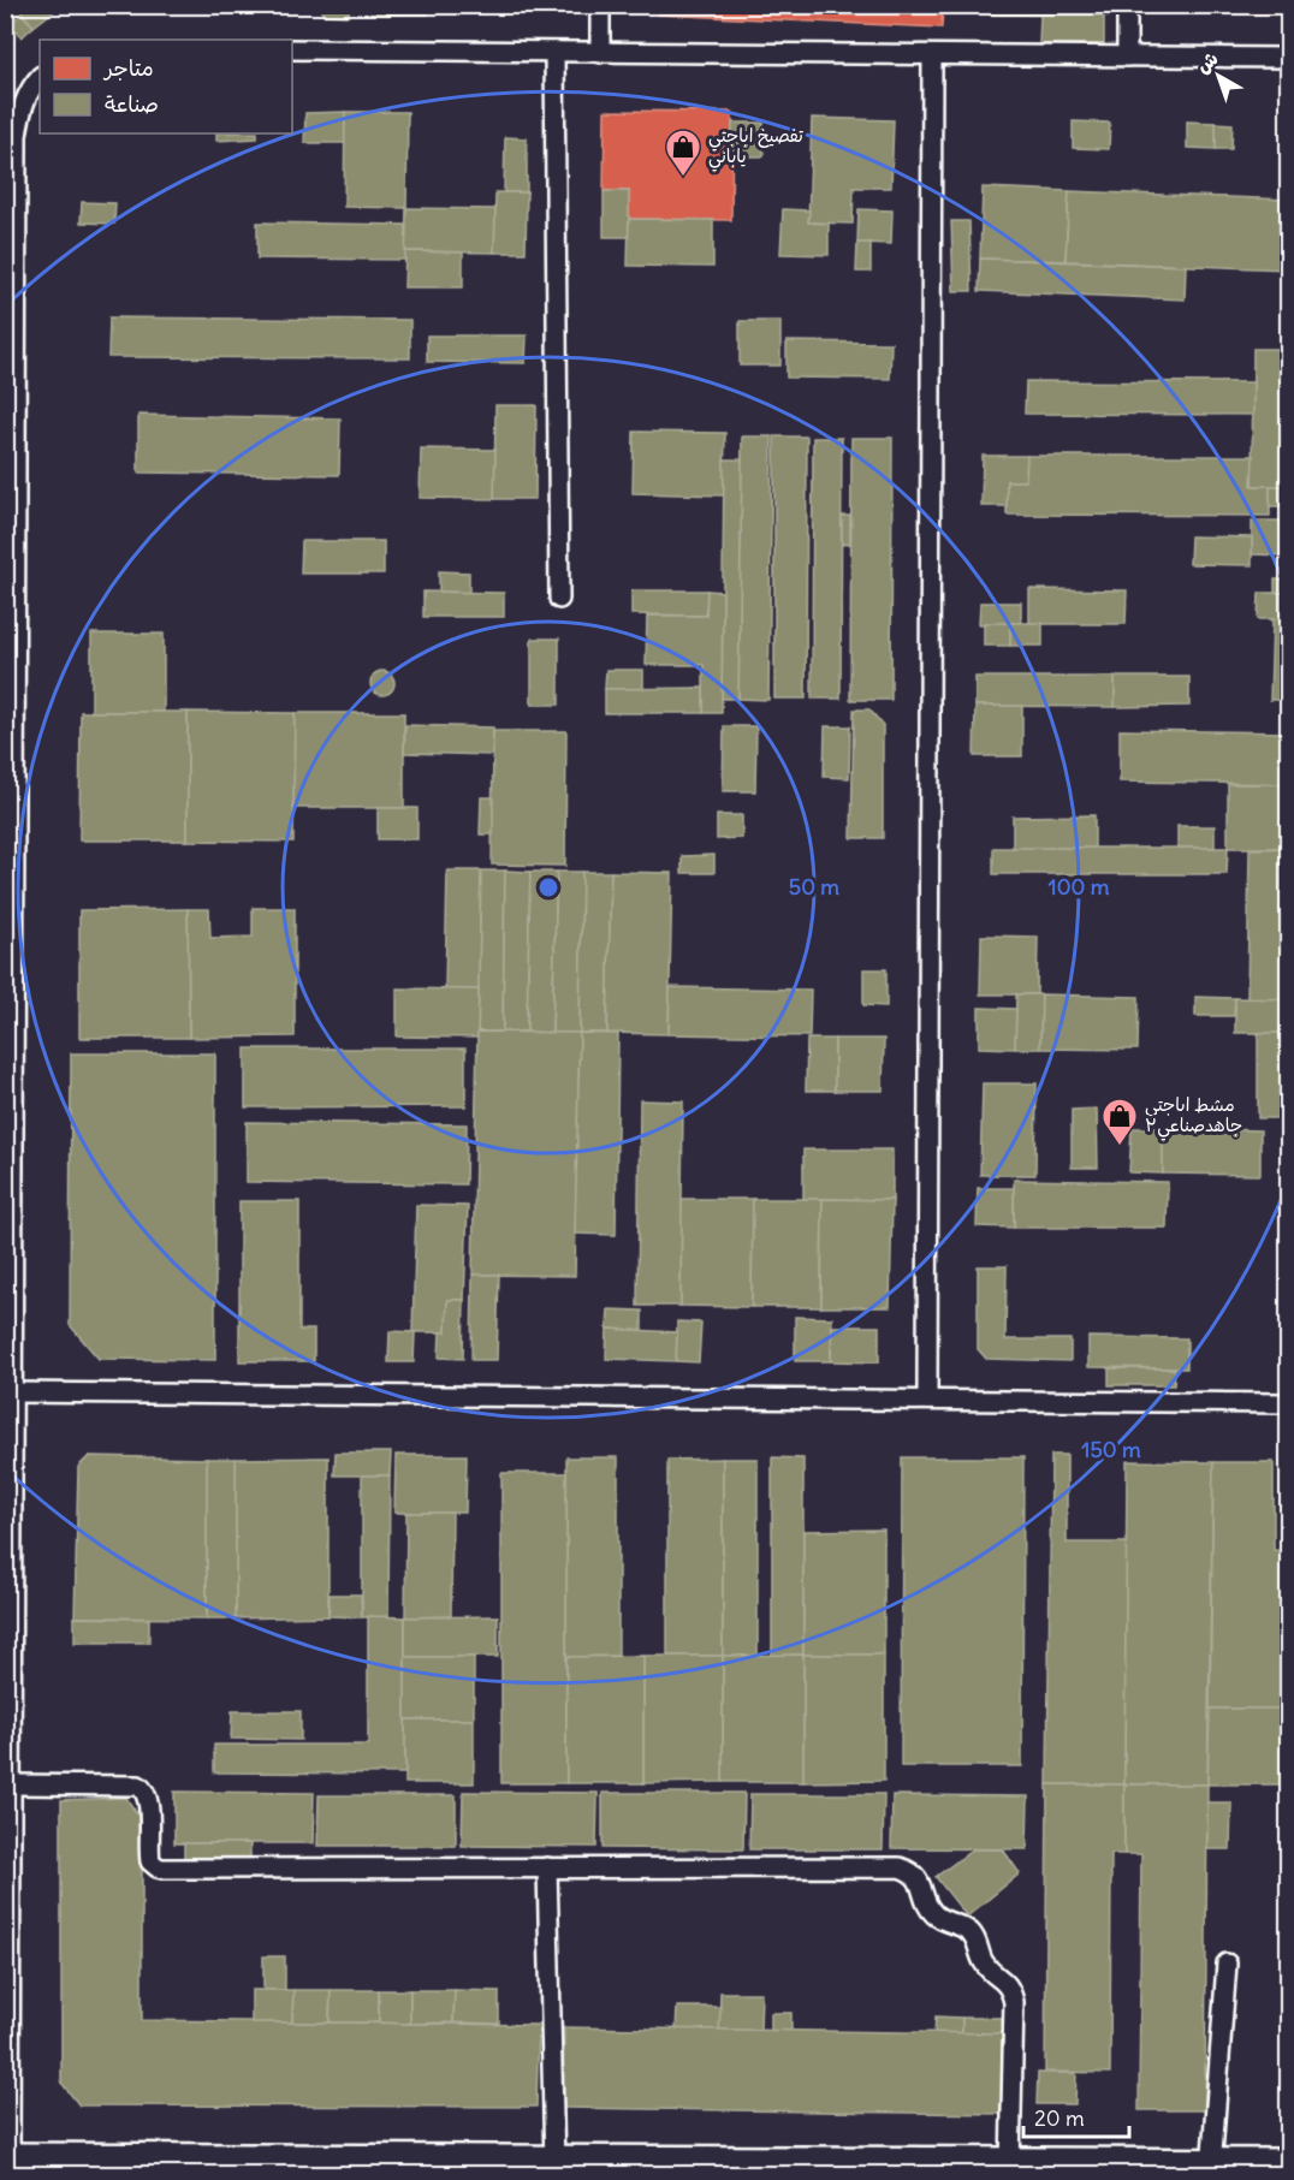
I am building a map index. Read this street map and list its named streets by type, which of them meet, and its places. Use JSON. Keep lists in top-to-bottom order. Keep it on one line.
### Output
{"places":{"shop":["تفصيخ اباجتي ياباني","مشط اباجتي جاهدصناعي٣"]},"legend":["متاجر","صناعة"],"scale_bar":"20 m","north":"top left","rings":["50 m","100 m","150 m"]}
